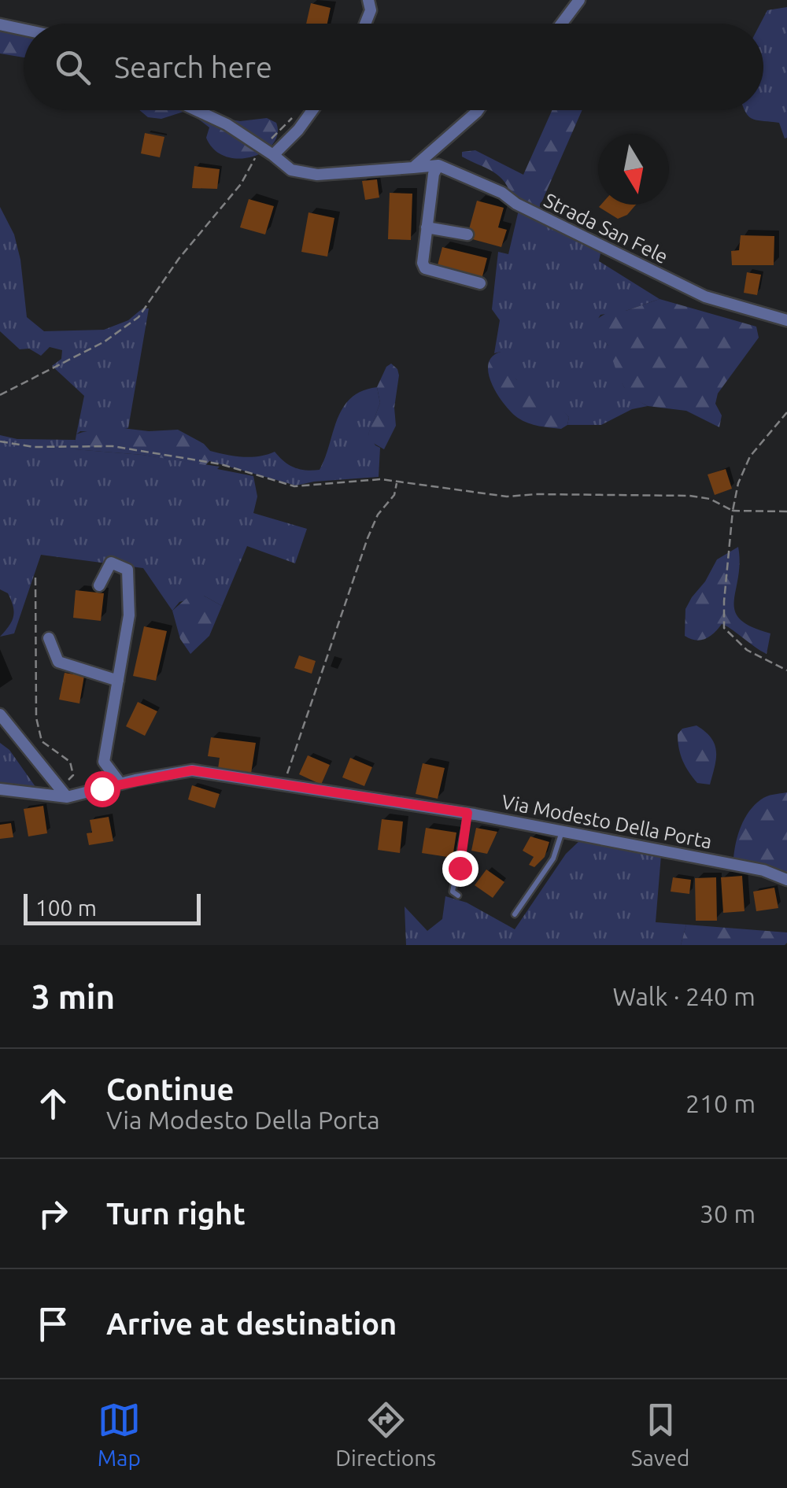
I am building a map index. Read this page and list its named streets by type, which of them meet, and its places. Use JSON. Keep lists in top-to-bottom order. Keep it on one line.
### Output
{"streets":{"street":["Strada San Fele","Via Modesto Della Porta"]},"scale_bar":"100 m","north":"bottom","page":{"search":"Search here","scale":"100 m","heading":["3 min","Walk · 240 m"],"list":[["Continue","Via Modesto Della Porta","210 m"],["Turn right","30 m"],"Arrive at destination"],"nav":["Map","Directions","Saved"]}}
